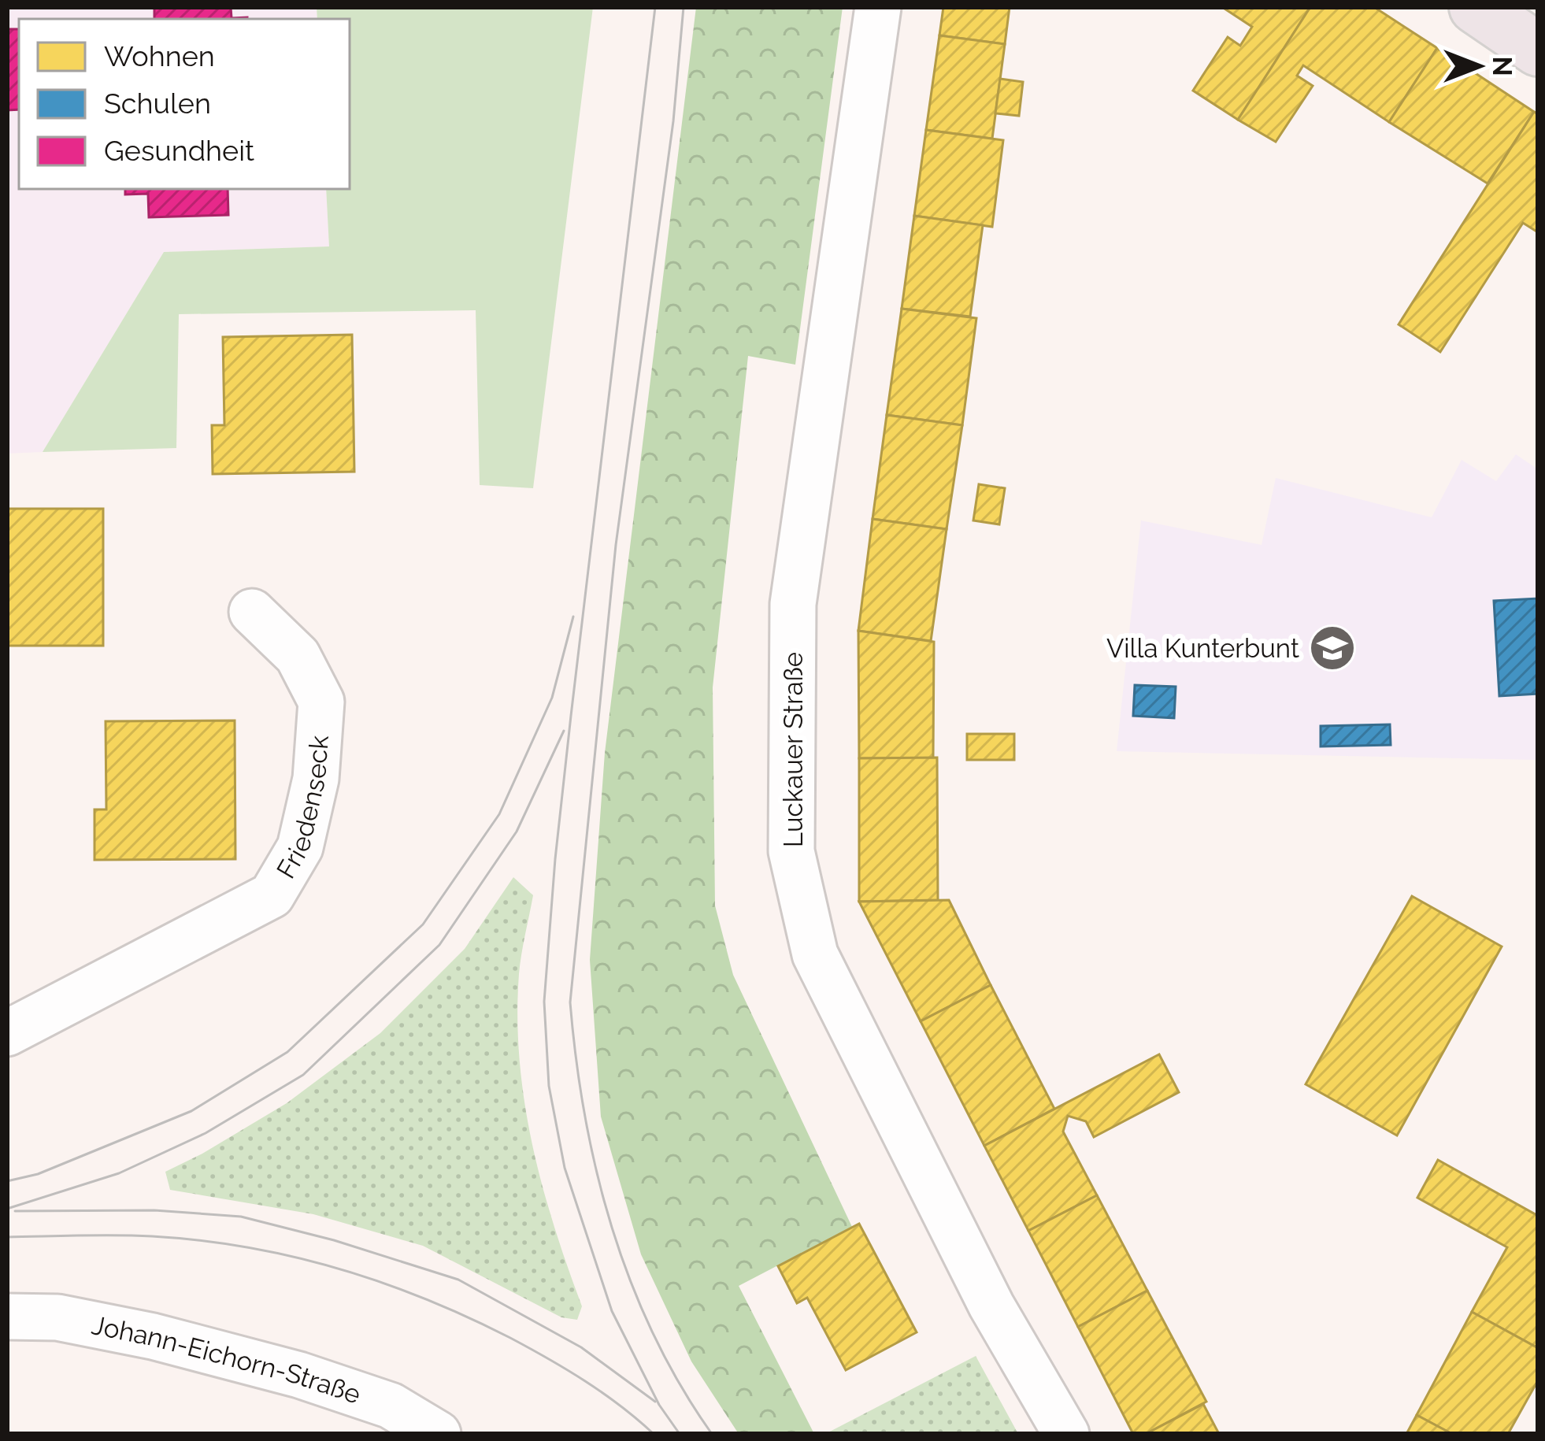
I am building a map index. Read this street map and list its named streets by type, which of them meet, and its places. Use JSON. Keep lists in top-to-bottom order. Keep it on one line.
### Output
{"streets":{"street":["Luckauer Straße","Friedenseck","Johann-Eichorn-Straße"]},"places":{"school or university":["Villa Kunterbunt"]},"legend":["Wohnen","Schulen","Gesundheit"],"north":"right"}
